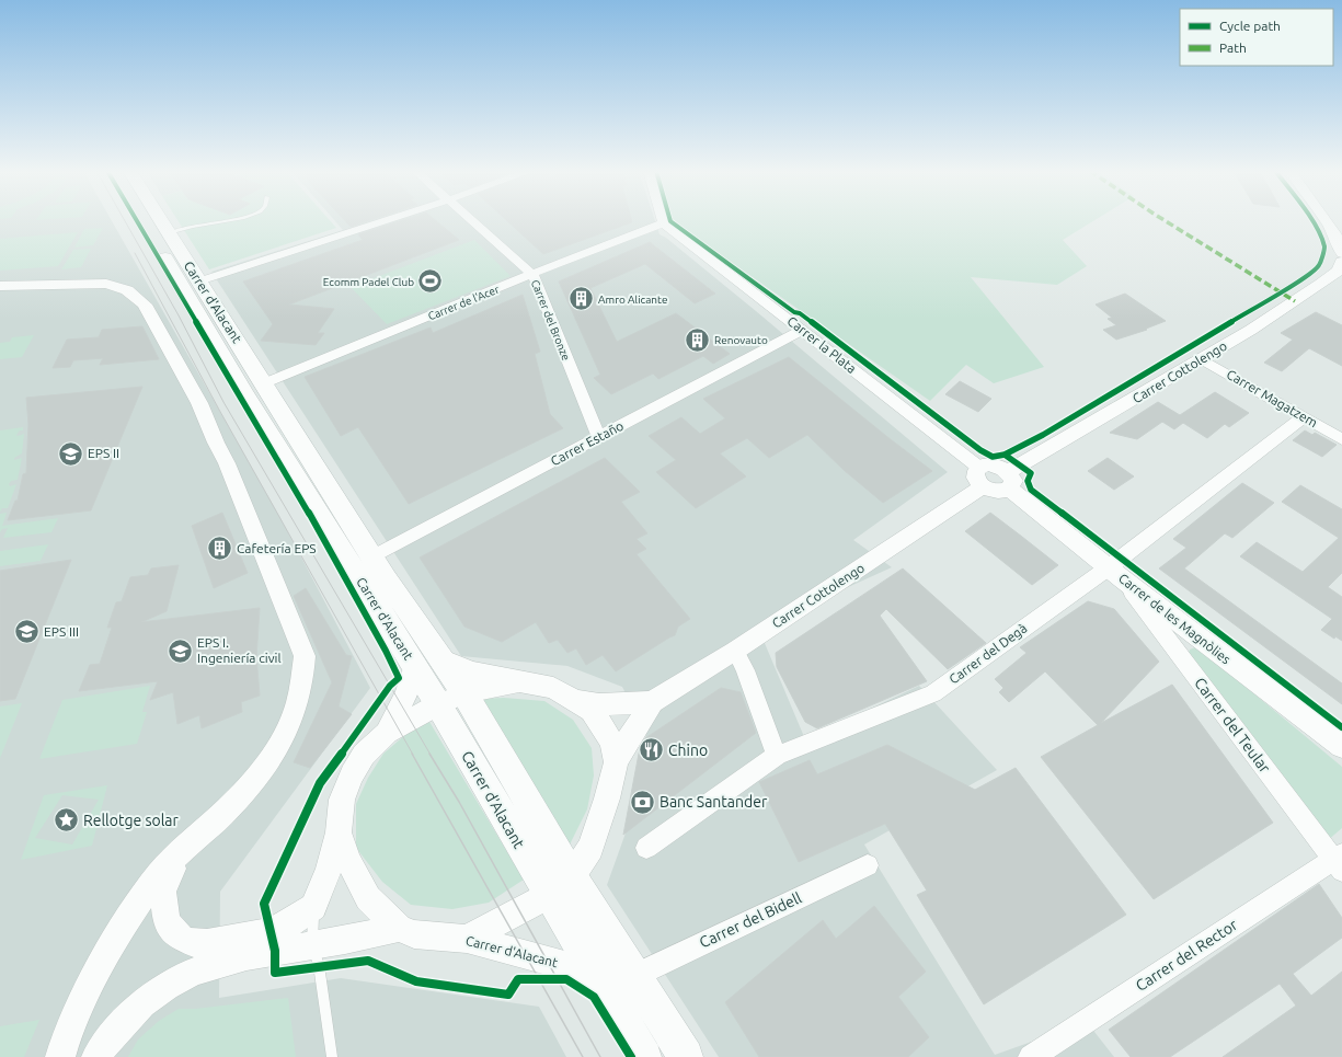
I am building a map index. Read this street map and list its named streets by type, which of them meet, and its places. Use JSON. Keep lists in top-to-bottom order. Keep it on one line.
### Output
{"streets":{"main road":["Carrer d'Alacant","Carrer d’Alacant"],"street":["Carrer de l'Acer","Carrer del Bronze","Carrer la Plata","Carrer Cottolengo","Carrer Magatzem","Carrer Estaño","Carrer de les Magnòlies","Carrer del Degà","Carrer del Teular","Carrer del Bidell","Carrer del Rector"]},"crossings":[["Carrer d'Alacant","Carrer de l'Acer"],["Carrer d'Alacant","Carrer Estaño"],["Carrer d'Alacant","Carrer d’Alacant"],["Carrer de l'Acer","Carrer del Bronze"],["Carrer de l'Acer","Carrer la Plata"],["Carrer del Bronze","Carrer Estaño"],["Carrer la Plata","Carrer Cottolengo"],["Carrer la Plata","Carrer Estaño"],["Carrer la Plata","Carrer de les Magnòlies"],["Carrer Cottolengo","Carrer Magatzem"],["Carrer Cottolengo","Carrer de les Magnòlies"],["Carrer Magatzem","Carrer del Degà"],["Carrer de les Magnòlies","Carrer del Degà"],["Carrer de les Magnòlies","Carrer del Teular"],["Carrer del Degà","Carrer del Teular"],["Carrer del Teular","Carrer del Rector"]],"places":{"sports":["Ecomm Padel Club"],"building":["Amro Alicante","Renovauto","Cafetería EPS"],"school or university":["EPS II","EPS III","EPS I. Ingeniería civil"],"restaurant":["Chino"],"bank":["Banc Santander"],"place":["Rellotge solar"]},"legend":["Cycle path","Path"]}
